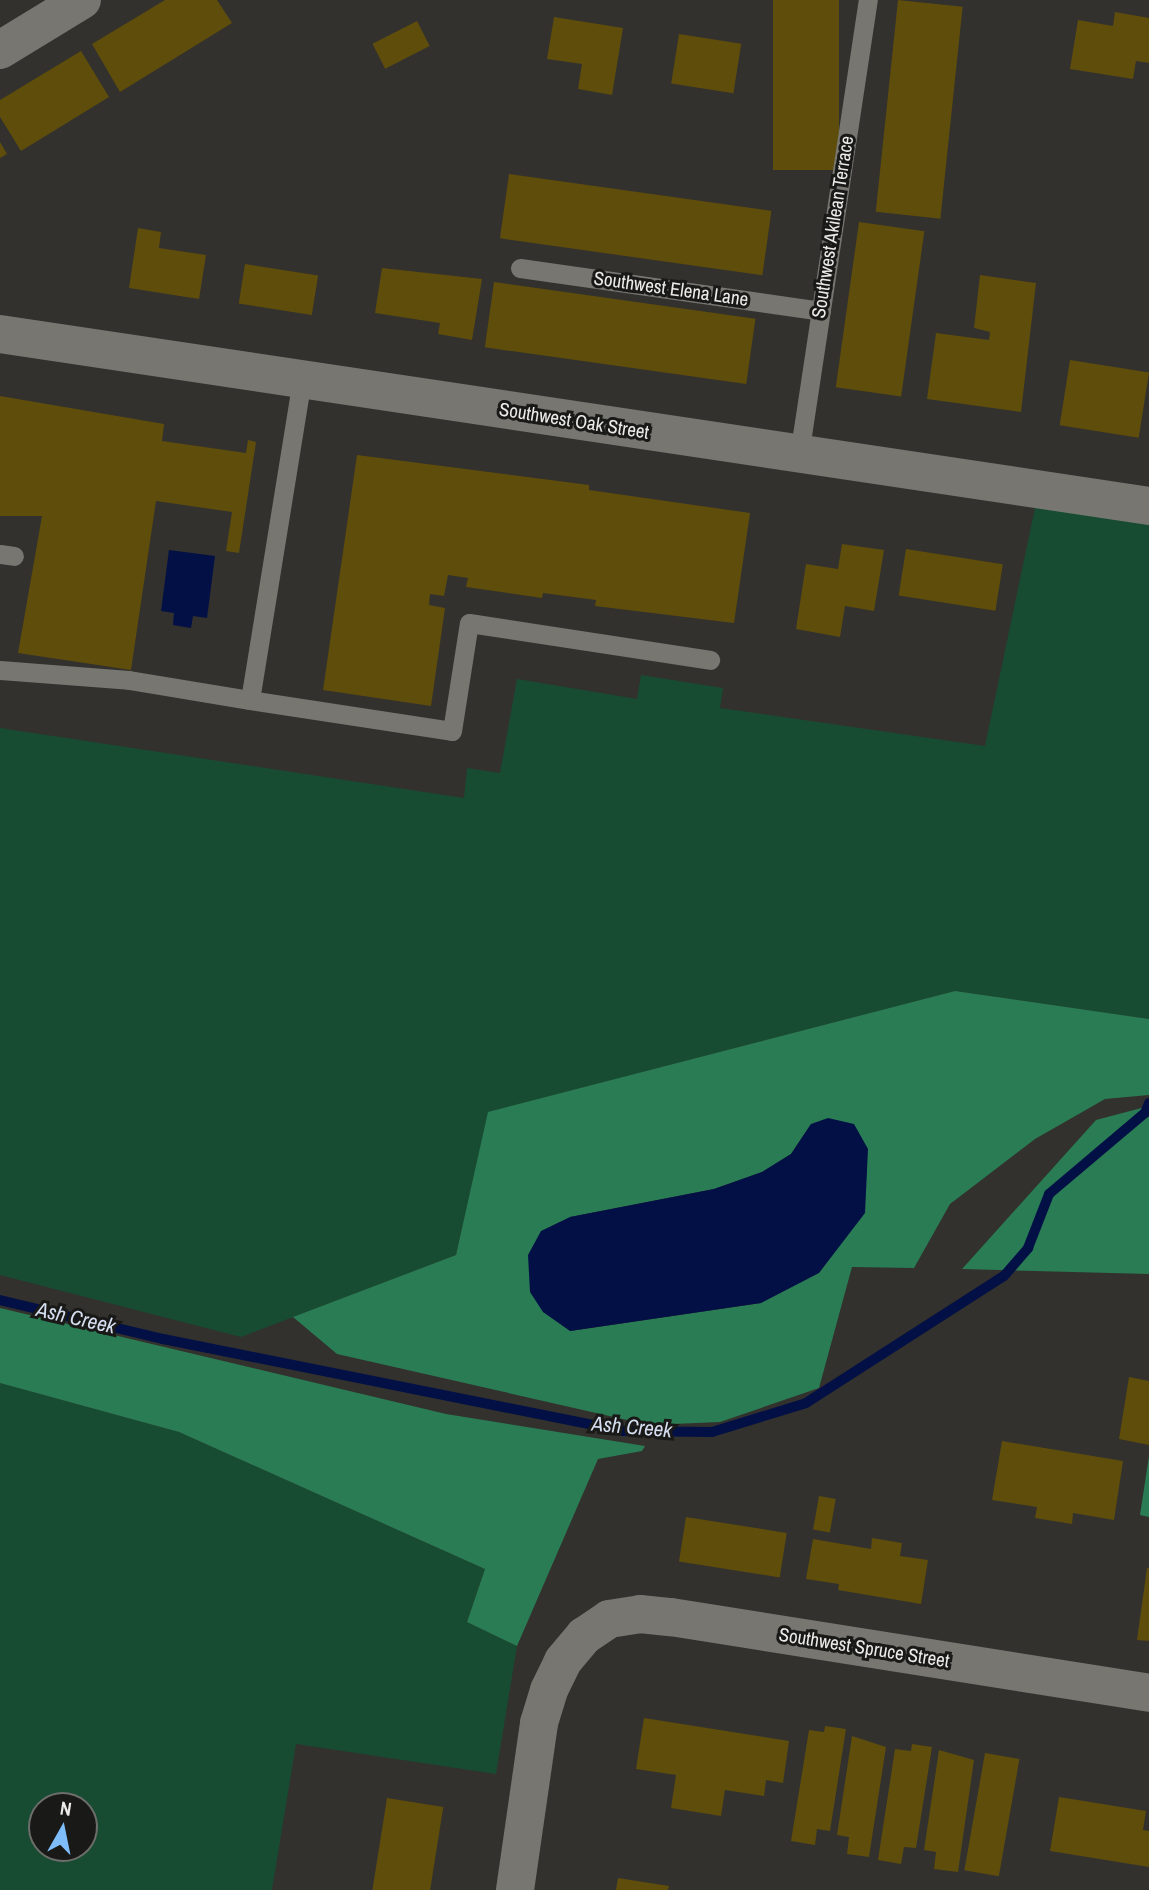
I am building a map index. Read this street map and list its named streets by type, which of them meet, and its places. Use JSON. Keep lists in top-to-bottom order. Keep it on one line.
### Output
{"streets":{"street":["Southwest Oak Street","Southwest Spruce Street"],"lane":["Southwest Akilean Terrace","Southwest Elena Lane"]},"crossings":[["Southwest Akilean Terrace","Southwest Elena Lane"],["Southwest Akilean Terrace","Southwest Oak Street"]],"water":["Ash Creek"],"north":"top"}
